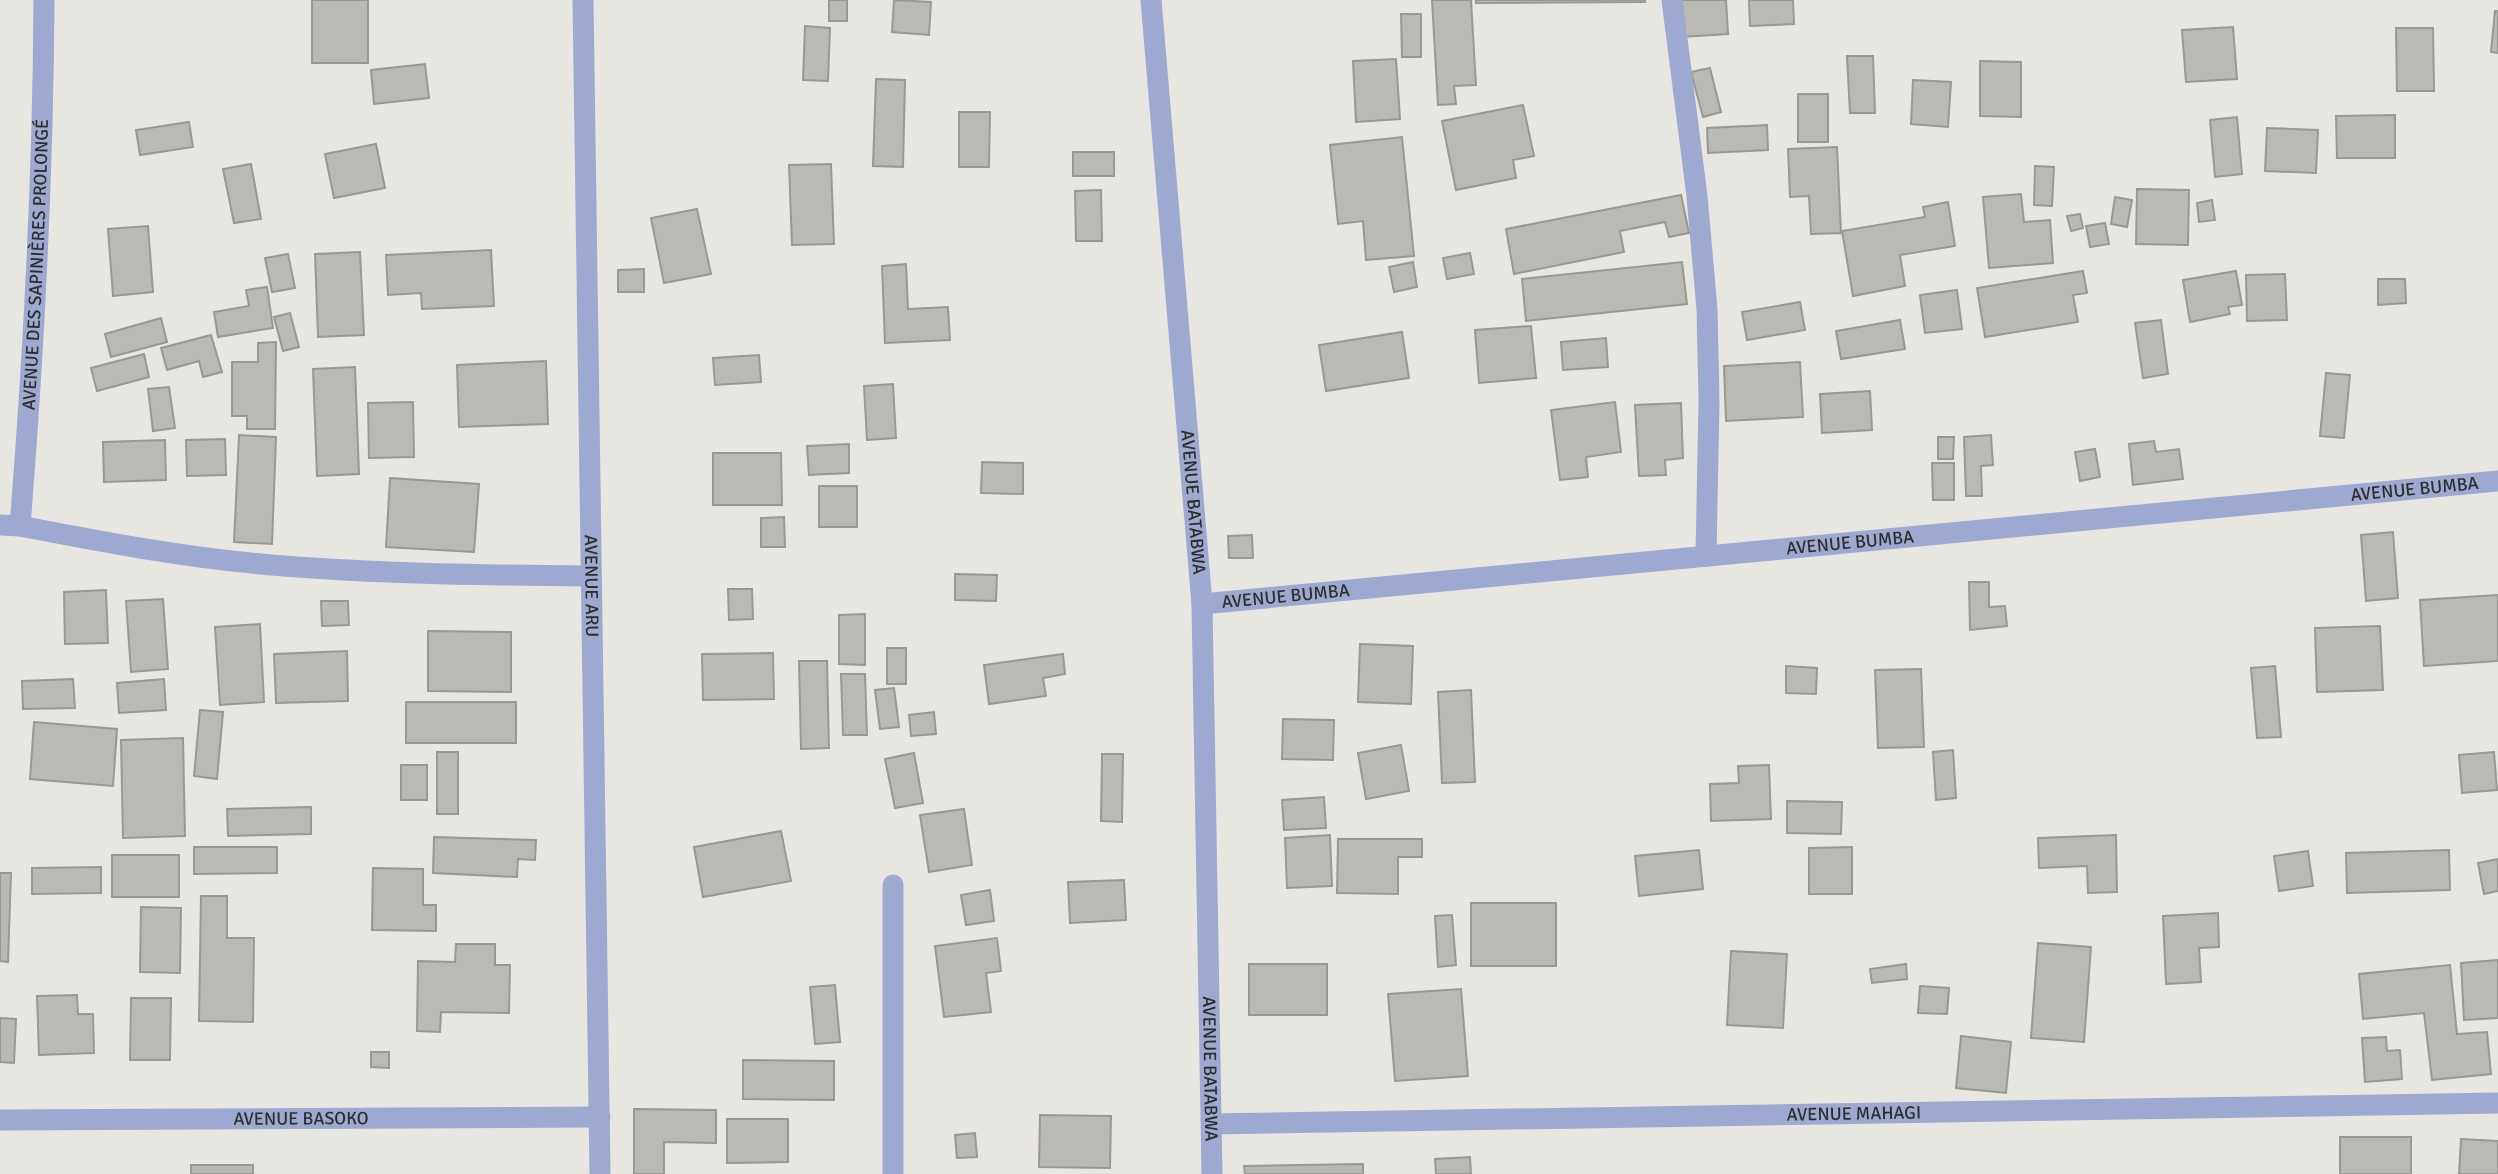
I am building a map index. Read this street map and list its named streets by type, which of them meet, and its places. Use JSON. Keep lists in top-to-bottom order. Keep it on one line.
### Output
{"streets":{"street":["AVENUE DES SAPINIÈRES PROLONGÉ","AVENUE BUMBA","AVENUE BATABWA","AVENUE ARU","AVENUE MAHAGI","AVENUE BASOKO"]},"crossings":[["AVENUE BUMBA","AVENUE BATABWA"],["AVENUE BATABWA","AVENUE MAHAGI"],["AVENUE ARU","AVENUE BASOKO"]]}
